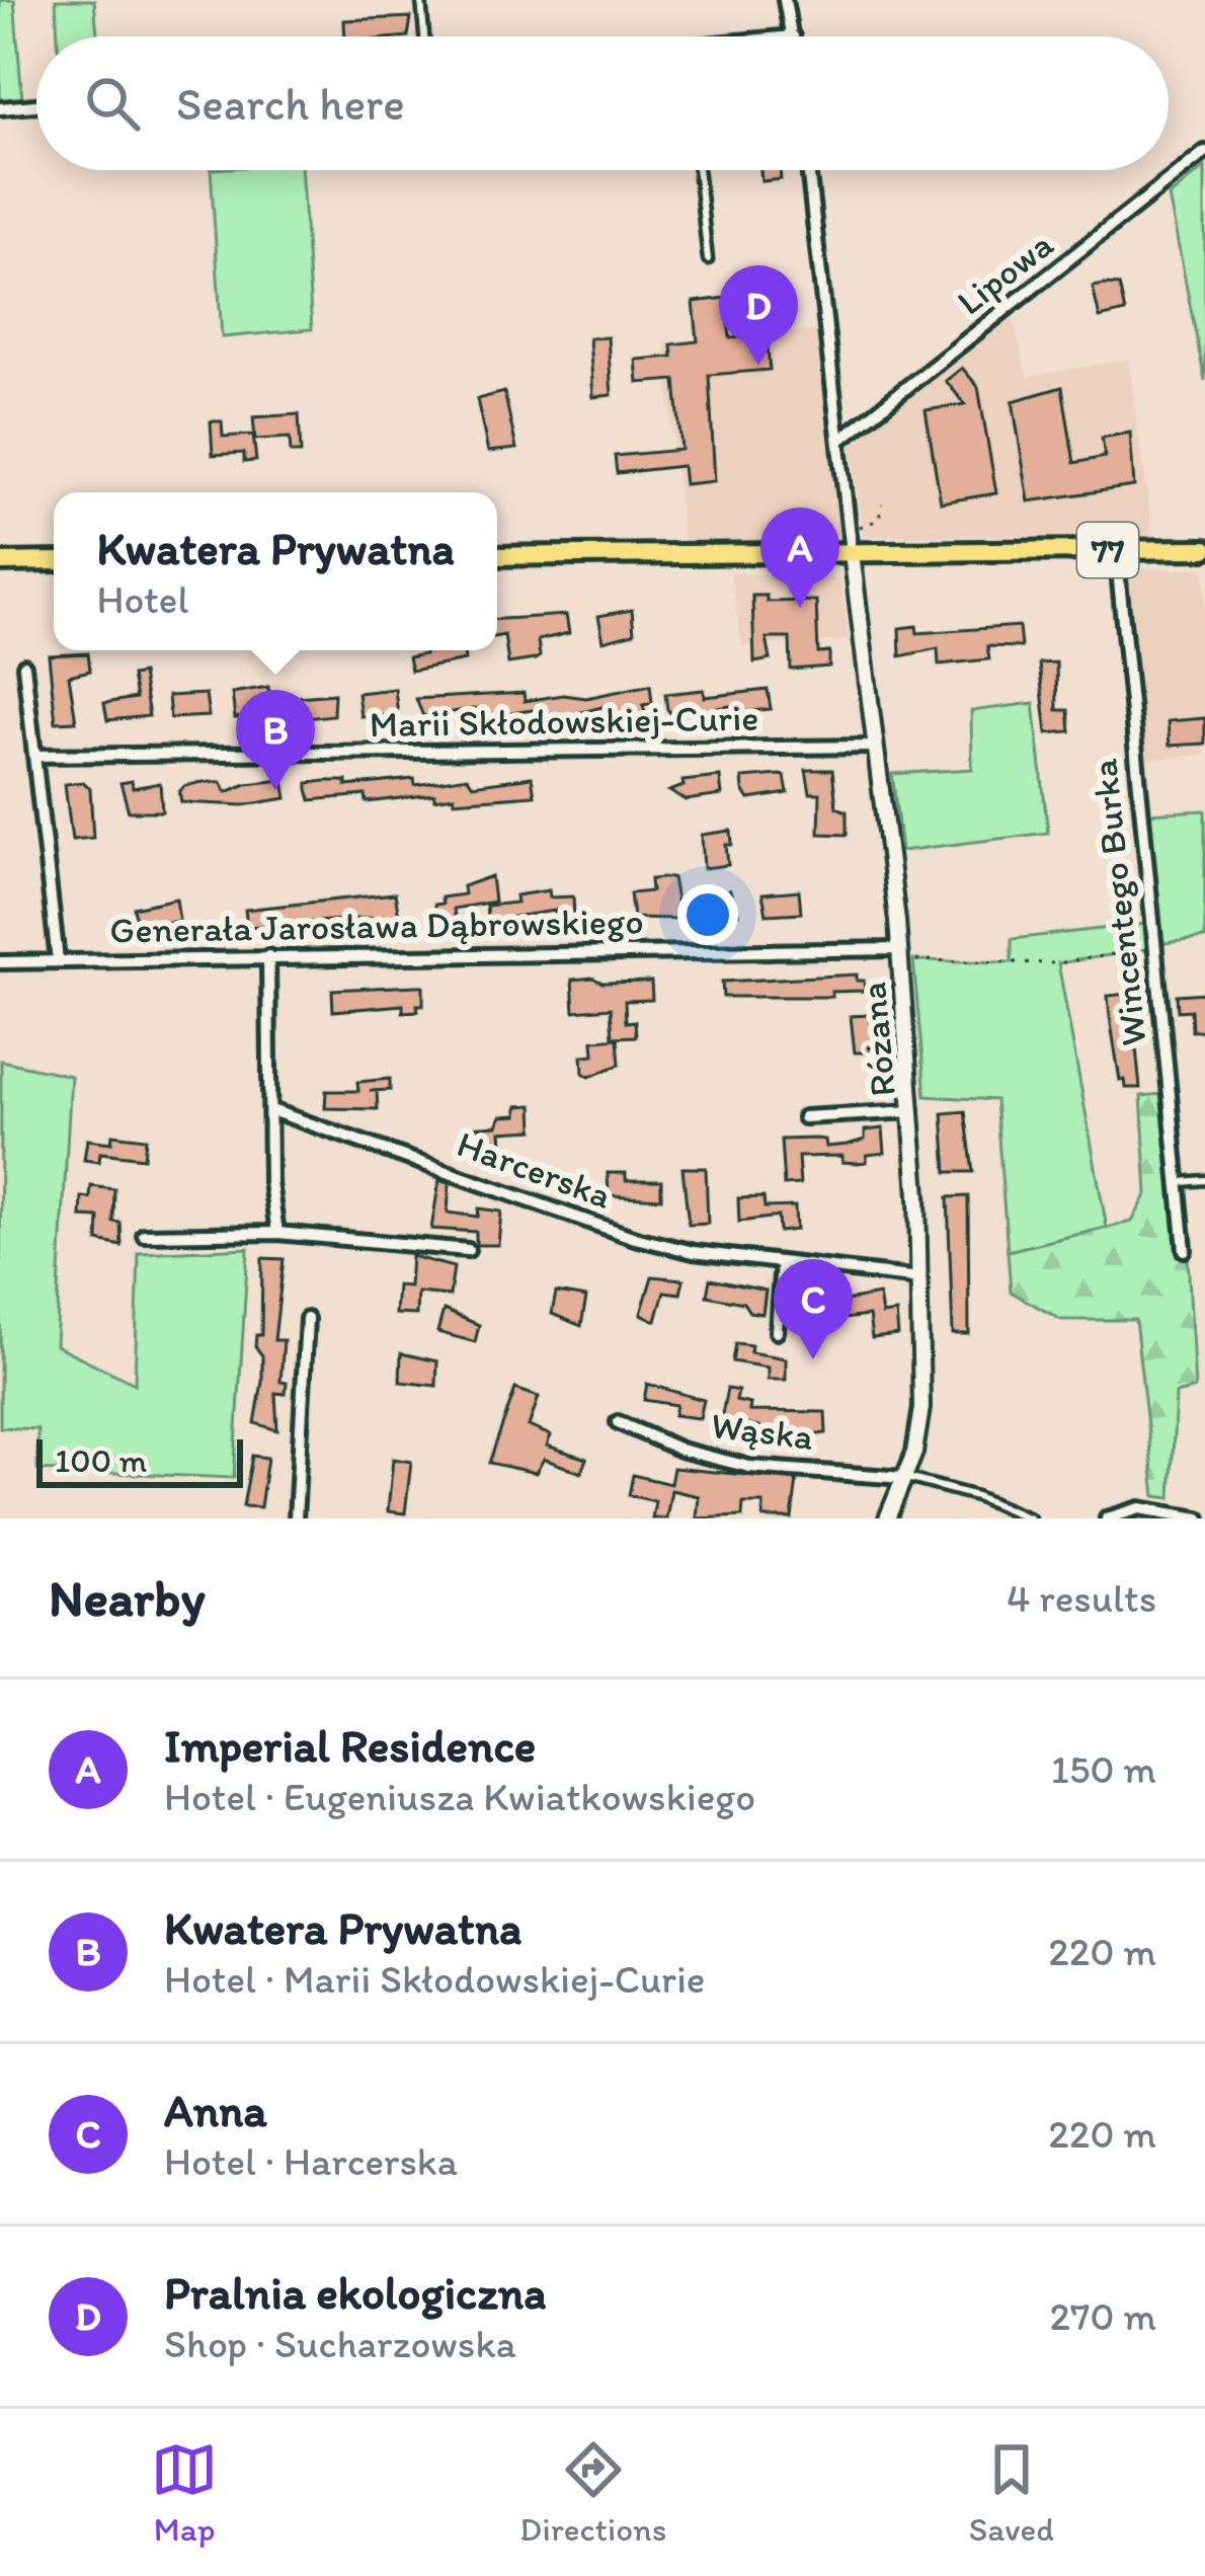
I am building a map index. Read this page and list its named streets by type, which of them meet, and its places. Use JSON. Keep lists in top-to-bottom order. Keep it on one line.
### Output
{"streets":{"main road":["77"],"street":["Lipowa","Marii Skłodowskiej-Curie","Wincentego Burka","Generała Jarosława Dąbrowskiego","Różana","Harcerska","Wąska"]},"crossings":[["77","Wincentego Burka"],["77","Różana"],["Marii Skłodowskiej-Curie","Różana"],["Generała Jarosława Dąbrowskiego","Różana"],["Różana","Harcerska"],["Różana","Wąska"]],"scale_bar":"100 m","page":{"search":"Search here","pins":["D","A","B","C"],"popup":["Kwatera Prywatna","Hotel"],"scale":"100 m","heading":["Nearby","4 results"],"list":[{"mark":"A","name":"Imperial Residence","note":"Hotel · Eugeniusza Kwiatkowskiego","value":"150 m"},{"mark":"B","name":"Kwatera Prywatna","note":"Hotel · Marii Skłodowskiej-Curie","value":"220 m"},{"mark":"C","name":"Anna","note":"Hotel · Harcerska","value":"220 m"},{"mark":"D","name":"Pralnia ekologiczna","note":"Shop · Sucharzowska","value":"270 m"}],"nav":["Map","Directions","Saved"]}}
